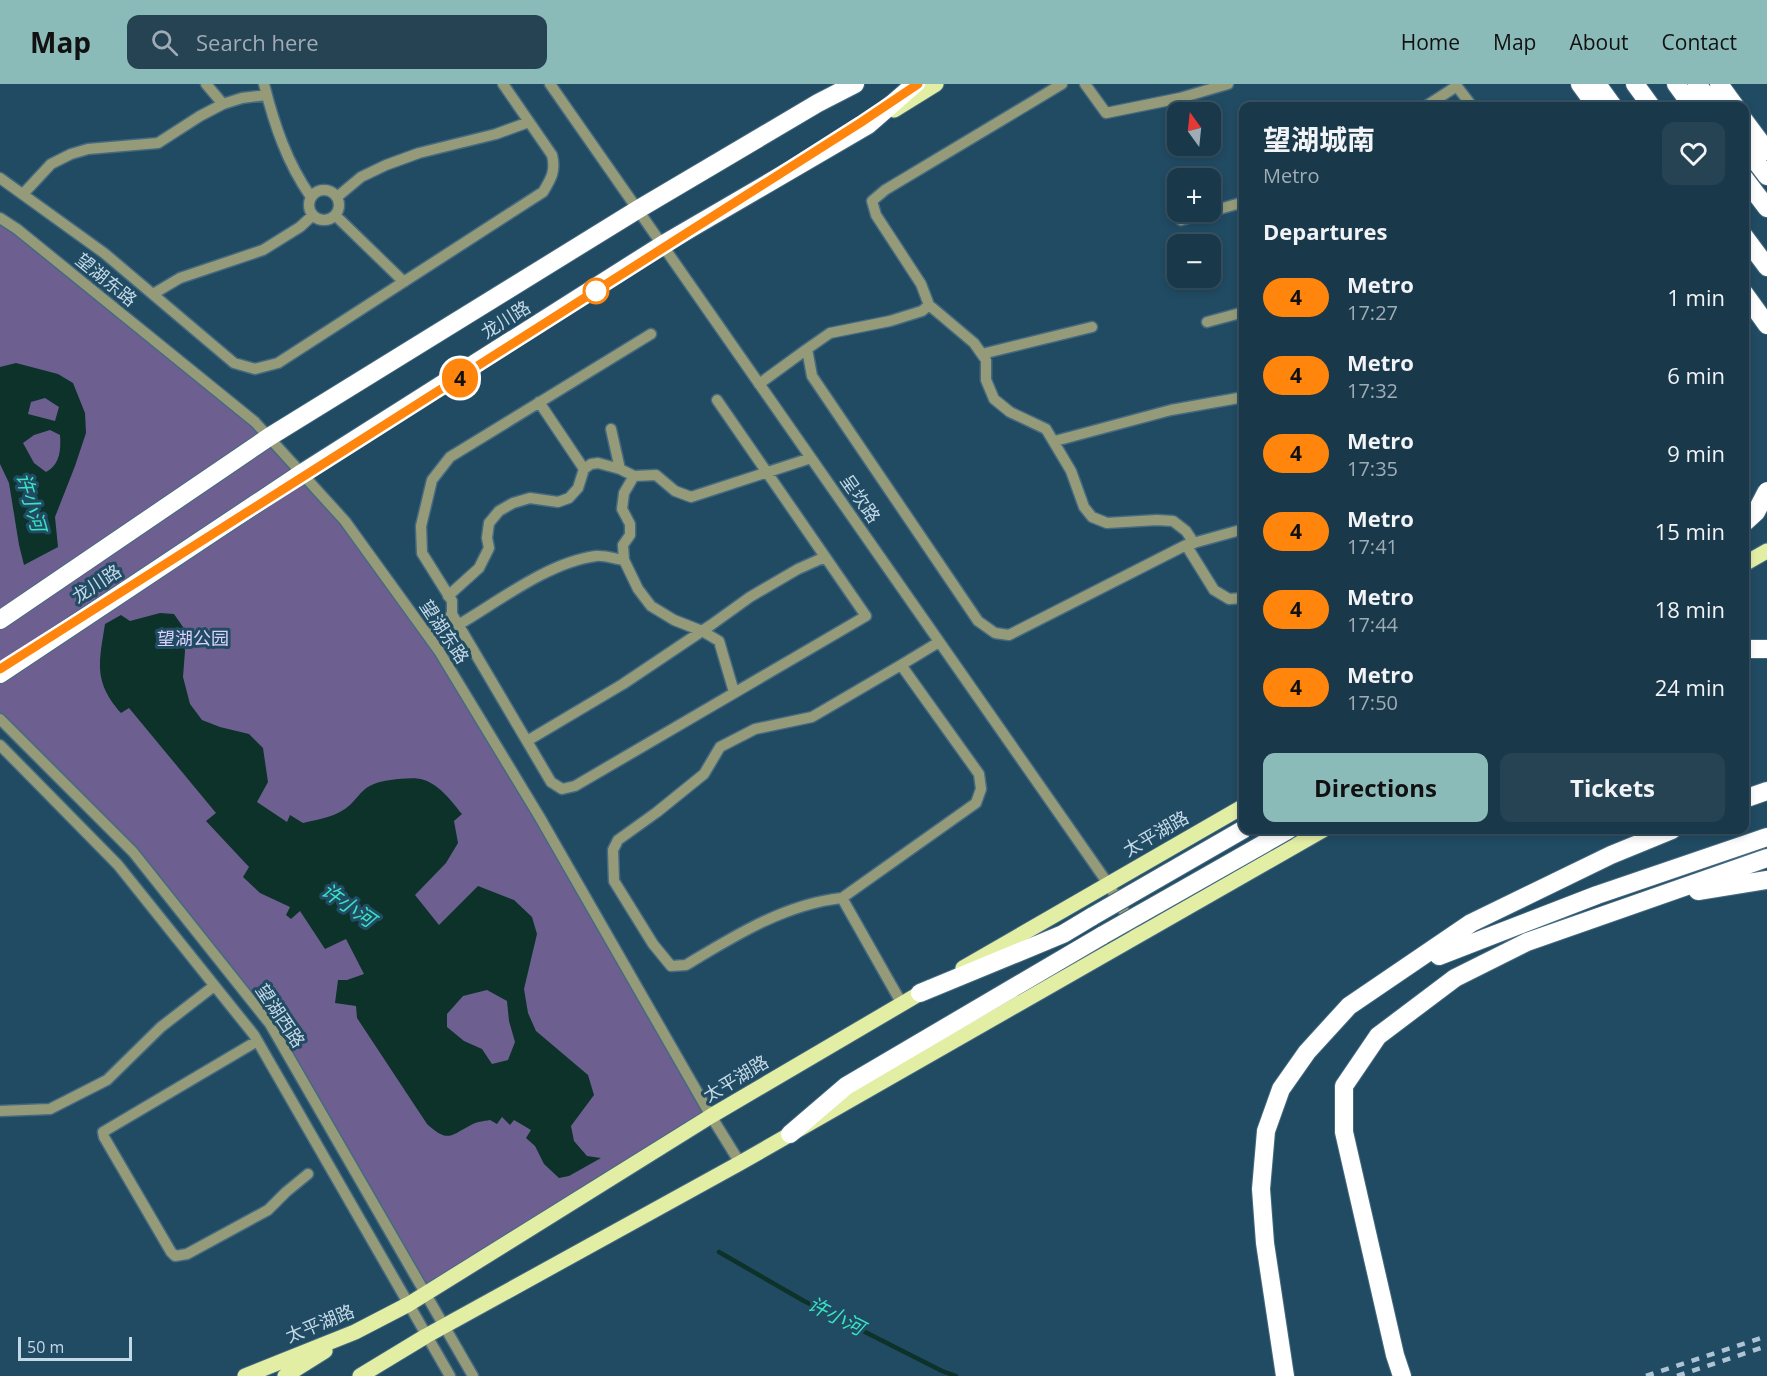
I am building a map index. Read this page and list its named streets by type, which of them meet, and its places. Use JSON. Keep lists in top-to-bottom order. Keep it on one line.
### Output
{"streets":{"highway":["龙川路"],"main road":["太平湖路"],"street":["望湖东路","呈坎路","望湖西路"]},"crossings":[["望湖东路","龙川路"],["望湖东路","太平湖路"],["龙川路","呈坎路"],["呈坎路","太平湖路"],["太平湖路","望湖西路"]],"water":["许小河"],"parks":["望湖公园"],"lines":["metro line 4"],"scale_bar":"50 m","north":"top","page":{"header":"Map","search":"Search here","nav":["Home","Map","About","Contact"],"on_map":"4","map_buttons":["+","−"],"heading":[["望湖城南","Metro"],"Departures"],"list":[{"mark":"4","name":"Metro","note":"17:27","value":"1 min"},{"mark":"4","name":"Metro","note":"17:32","value":"6 min"},{"mark":"4","name":"Metro","note":"17:35","value":"9 min"},{"mark":"4","name":"Metro","note":"17:41","value":"15 min"},{"mark":"4","name":"Metro","note":"17:44","value":"18 min"},{"mark":"4","name":"Metro","note":"17:50","value":"24 min"}],"buttons":["Directions","Tickets"],"scale":"50 m"}}
